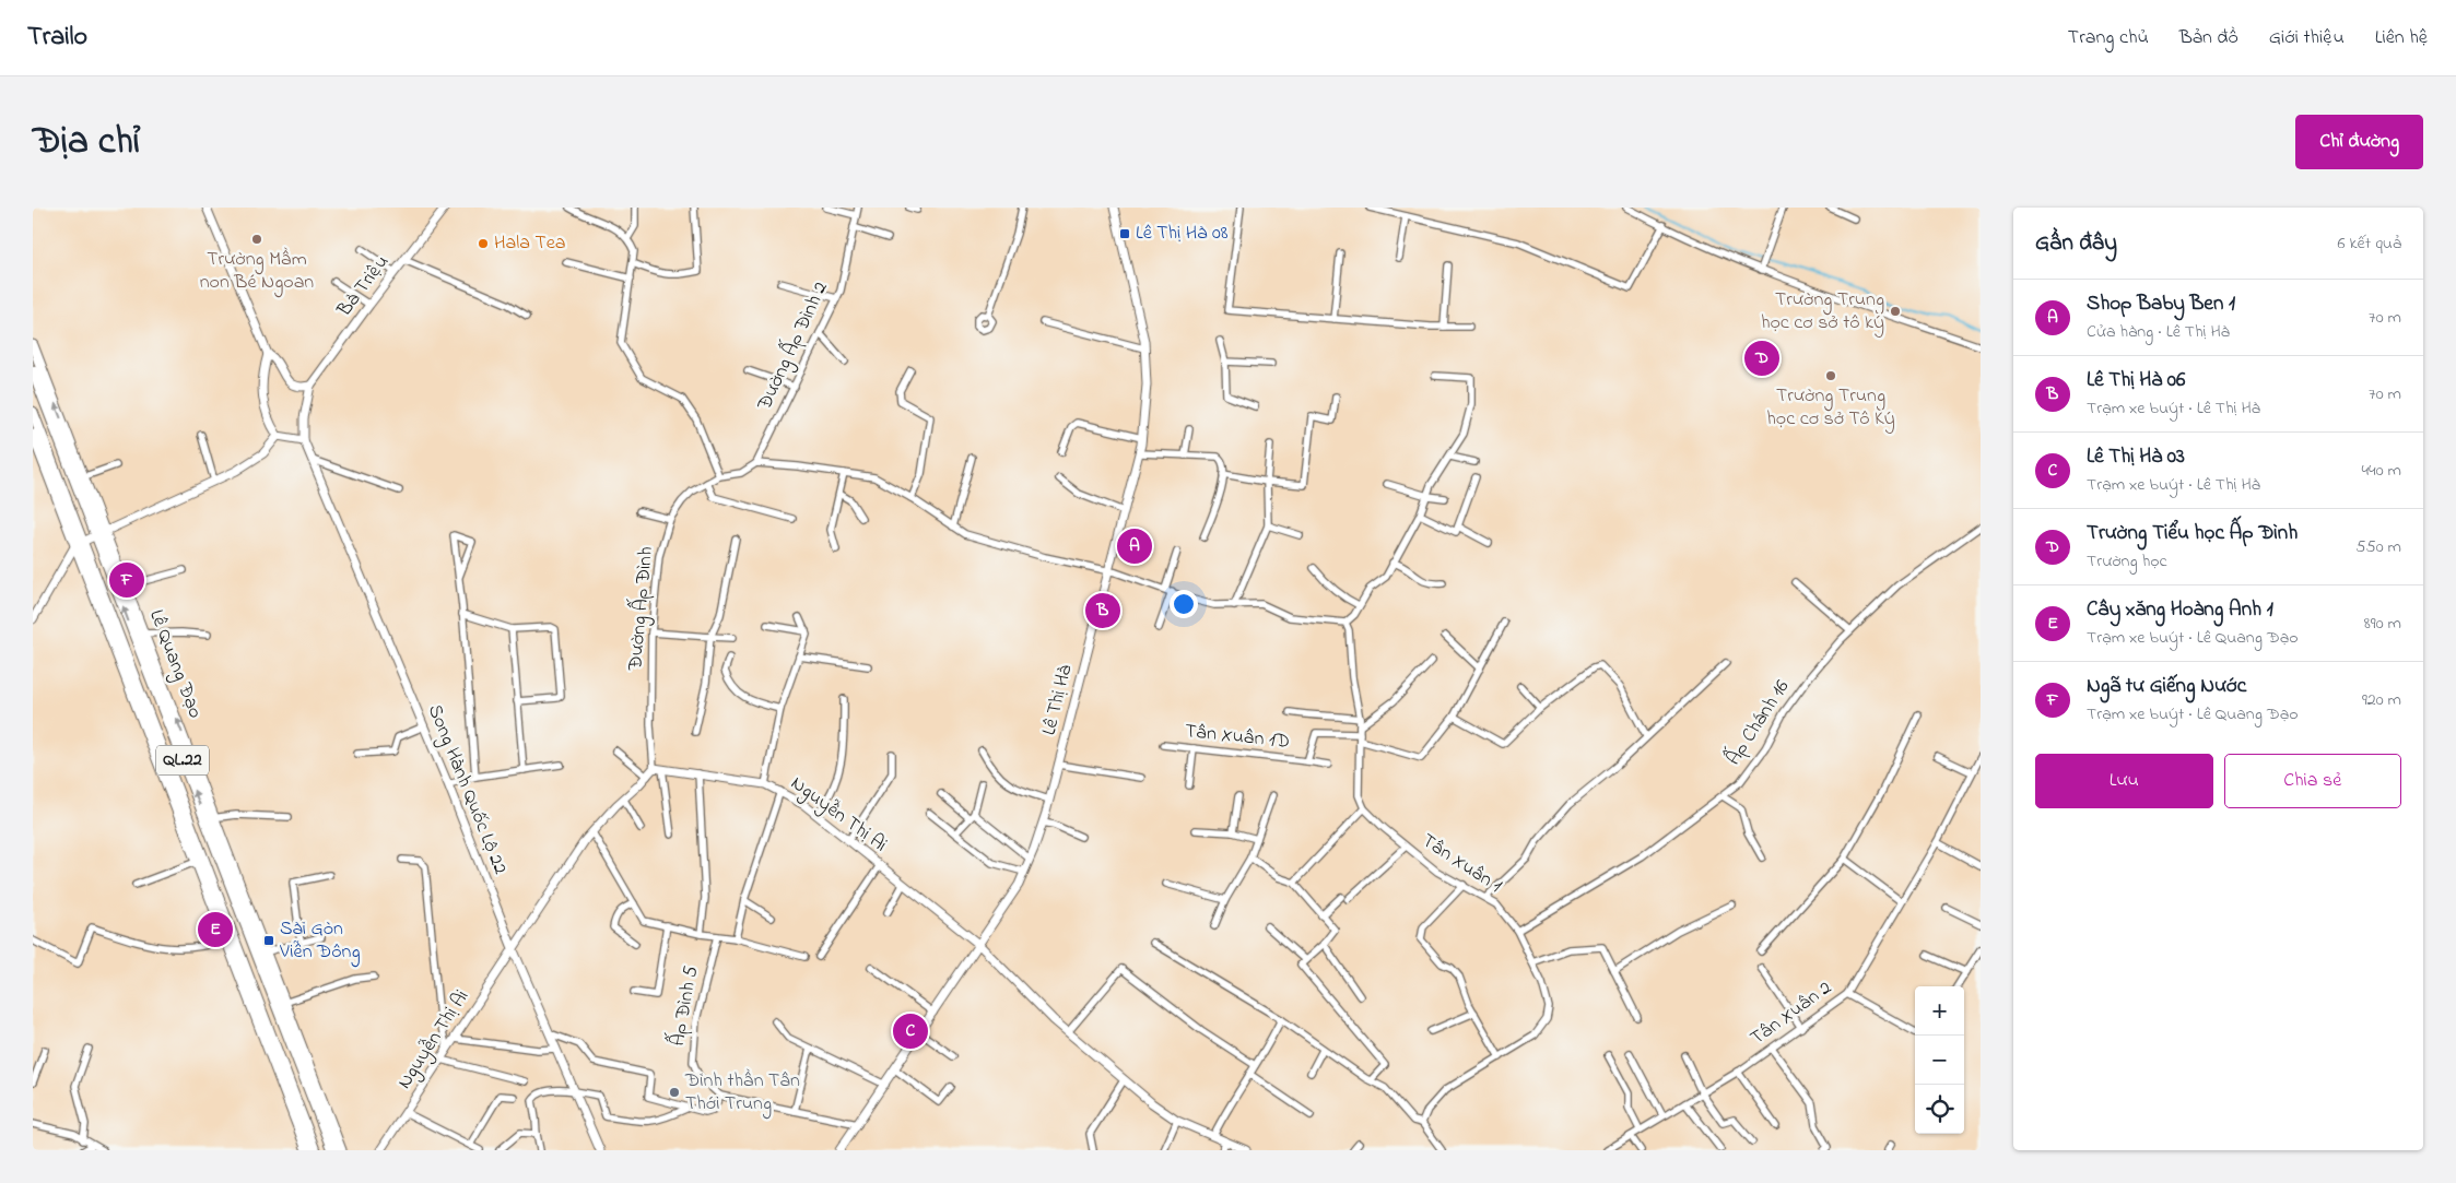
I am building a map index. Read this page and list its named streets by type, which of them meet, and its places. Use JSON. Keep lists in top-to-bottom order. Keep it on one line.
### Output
{"streets":{"highway":["Lê Quang Đạo","QL.22"],"street":["Bà Triệu","Đường Ấp Đình 2","Đường Ấp Đình","Lê Thị Hà","Ấp Chánh 16","Tân Xuân 1D","Song Hành Quốc Lộ 22","Nguyễn Thị Ai","Tân Xuân 1","Ấp Đình 5","Tân Xuân 2"]},"crossings":[["Đường Ấp Đình 2","Đường Ấp Đình"],["Đường Ấp Đình","Nguyễn Thị Ai"],["Lê Thị Hà","Nguyễn Thị Ai"],["Ấp Chánh 16","Tân Xuân 1"],["Song Hành Quốc Lộ 22","Nguyễn Thị Ai"]],"places":{"transit":["Lê Thị Hà 08","Sài Gòn Viễn Đông"],"other":["Trường Mầm non Bé Ngoan","Hala Tea","Trường Trung học cơ sở tô ký","Trường Trung học cơ sở Tô Ký","Đình thần Tân Thới Trung"]},"page":{"header":"Trailo","nav":["Trang chủ","Bản đồ","Giới thiệu","Liên hệ"],"title":"Địa chỉ","buttons":["Chỉ đường",["Lưu","Chia sẻ"]],"heading":["Gần đây","6 kết quả"],"list":[{"mark":"A","name":"Shop Baby Ben 1","note":"Cửa hàng · Lê Thị Hà","value":"70 m"},{"mark":"B","name":"Lê Thị Hà 06","note":"Trạm xe buýt · Lê Thị Hà","value":"70 m"},{"mark":"C","name":"Lê Thị Hà 03","note":"Trạm xe buýt · Lê Thị Hà","value":"440 m"},{"mark":"D","name":"Trường Tiểu học Ấp Đình","note":"Trường học","value":"550 m"},{"mark":"E","name":"Cây xăng Hoàng Anh 1","note":"Trạm xe buýt · Lê Quang Đạo","value":"890 m"},{"mark":"F","name":"Ngã tư Giếng Nước","note":"Trạm xe buýt · Lê Quang Đạo","value":"920 m"}],"pins":["D","A","F","B","E","C"],"map_buttons":["+","−"]}}
